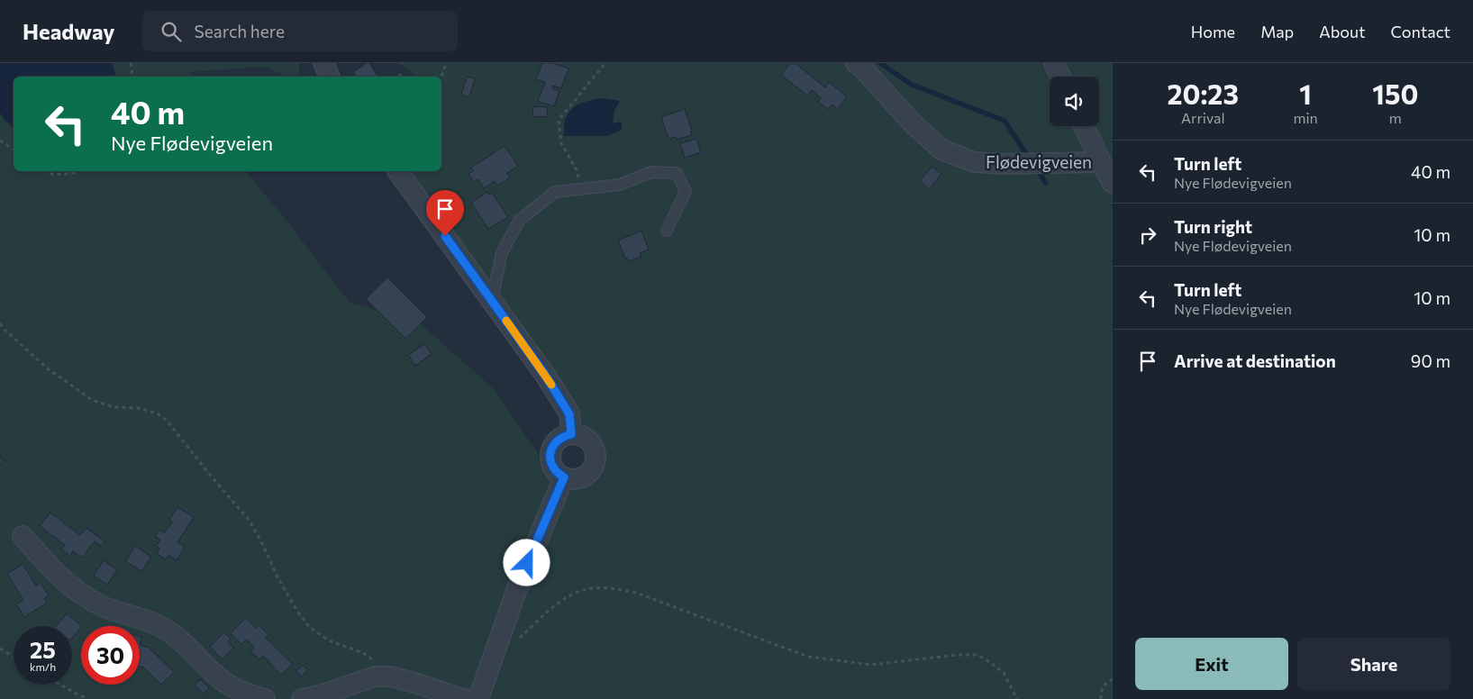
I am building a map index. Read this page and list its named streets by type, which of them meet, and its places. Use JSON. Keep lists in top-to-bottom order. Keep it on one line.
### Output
{"streets":{"street":["Flødevigveien"]},"page":{"header":"Headway","search":"Search here","nav":["Home","Map","About","Contact"],"eta":["20:23","Arrival","1","min","150","m"],"turn":["40 m","Nye Flødevigveien"],"list":[{"name":"Turn left","note":"Nye Flødevigveien","value":"40 m"},{"name":"Turn right","note":"Nye Flødevigveien","value":"10 m"},{"name":"Turn left","note":"Nye Flødevigveien","value":"10 m"},{"name":"Arrive at destination","value":"90 m"}],"speed":"25 km/h","limit":"30","buttons":["Exit","Share"]}}
